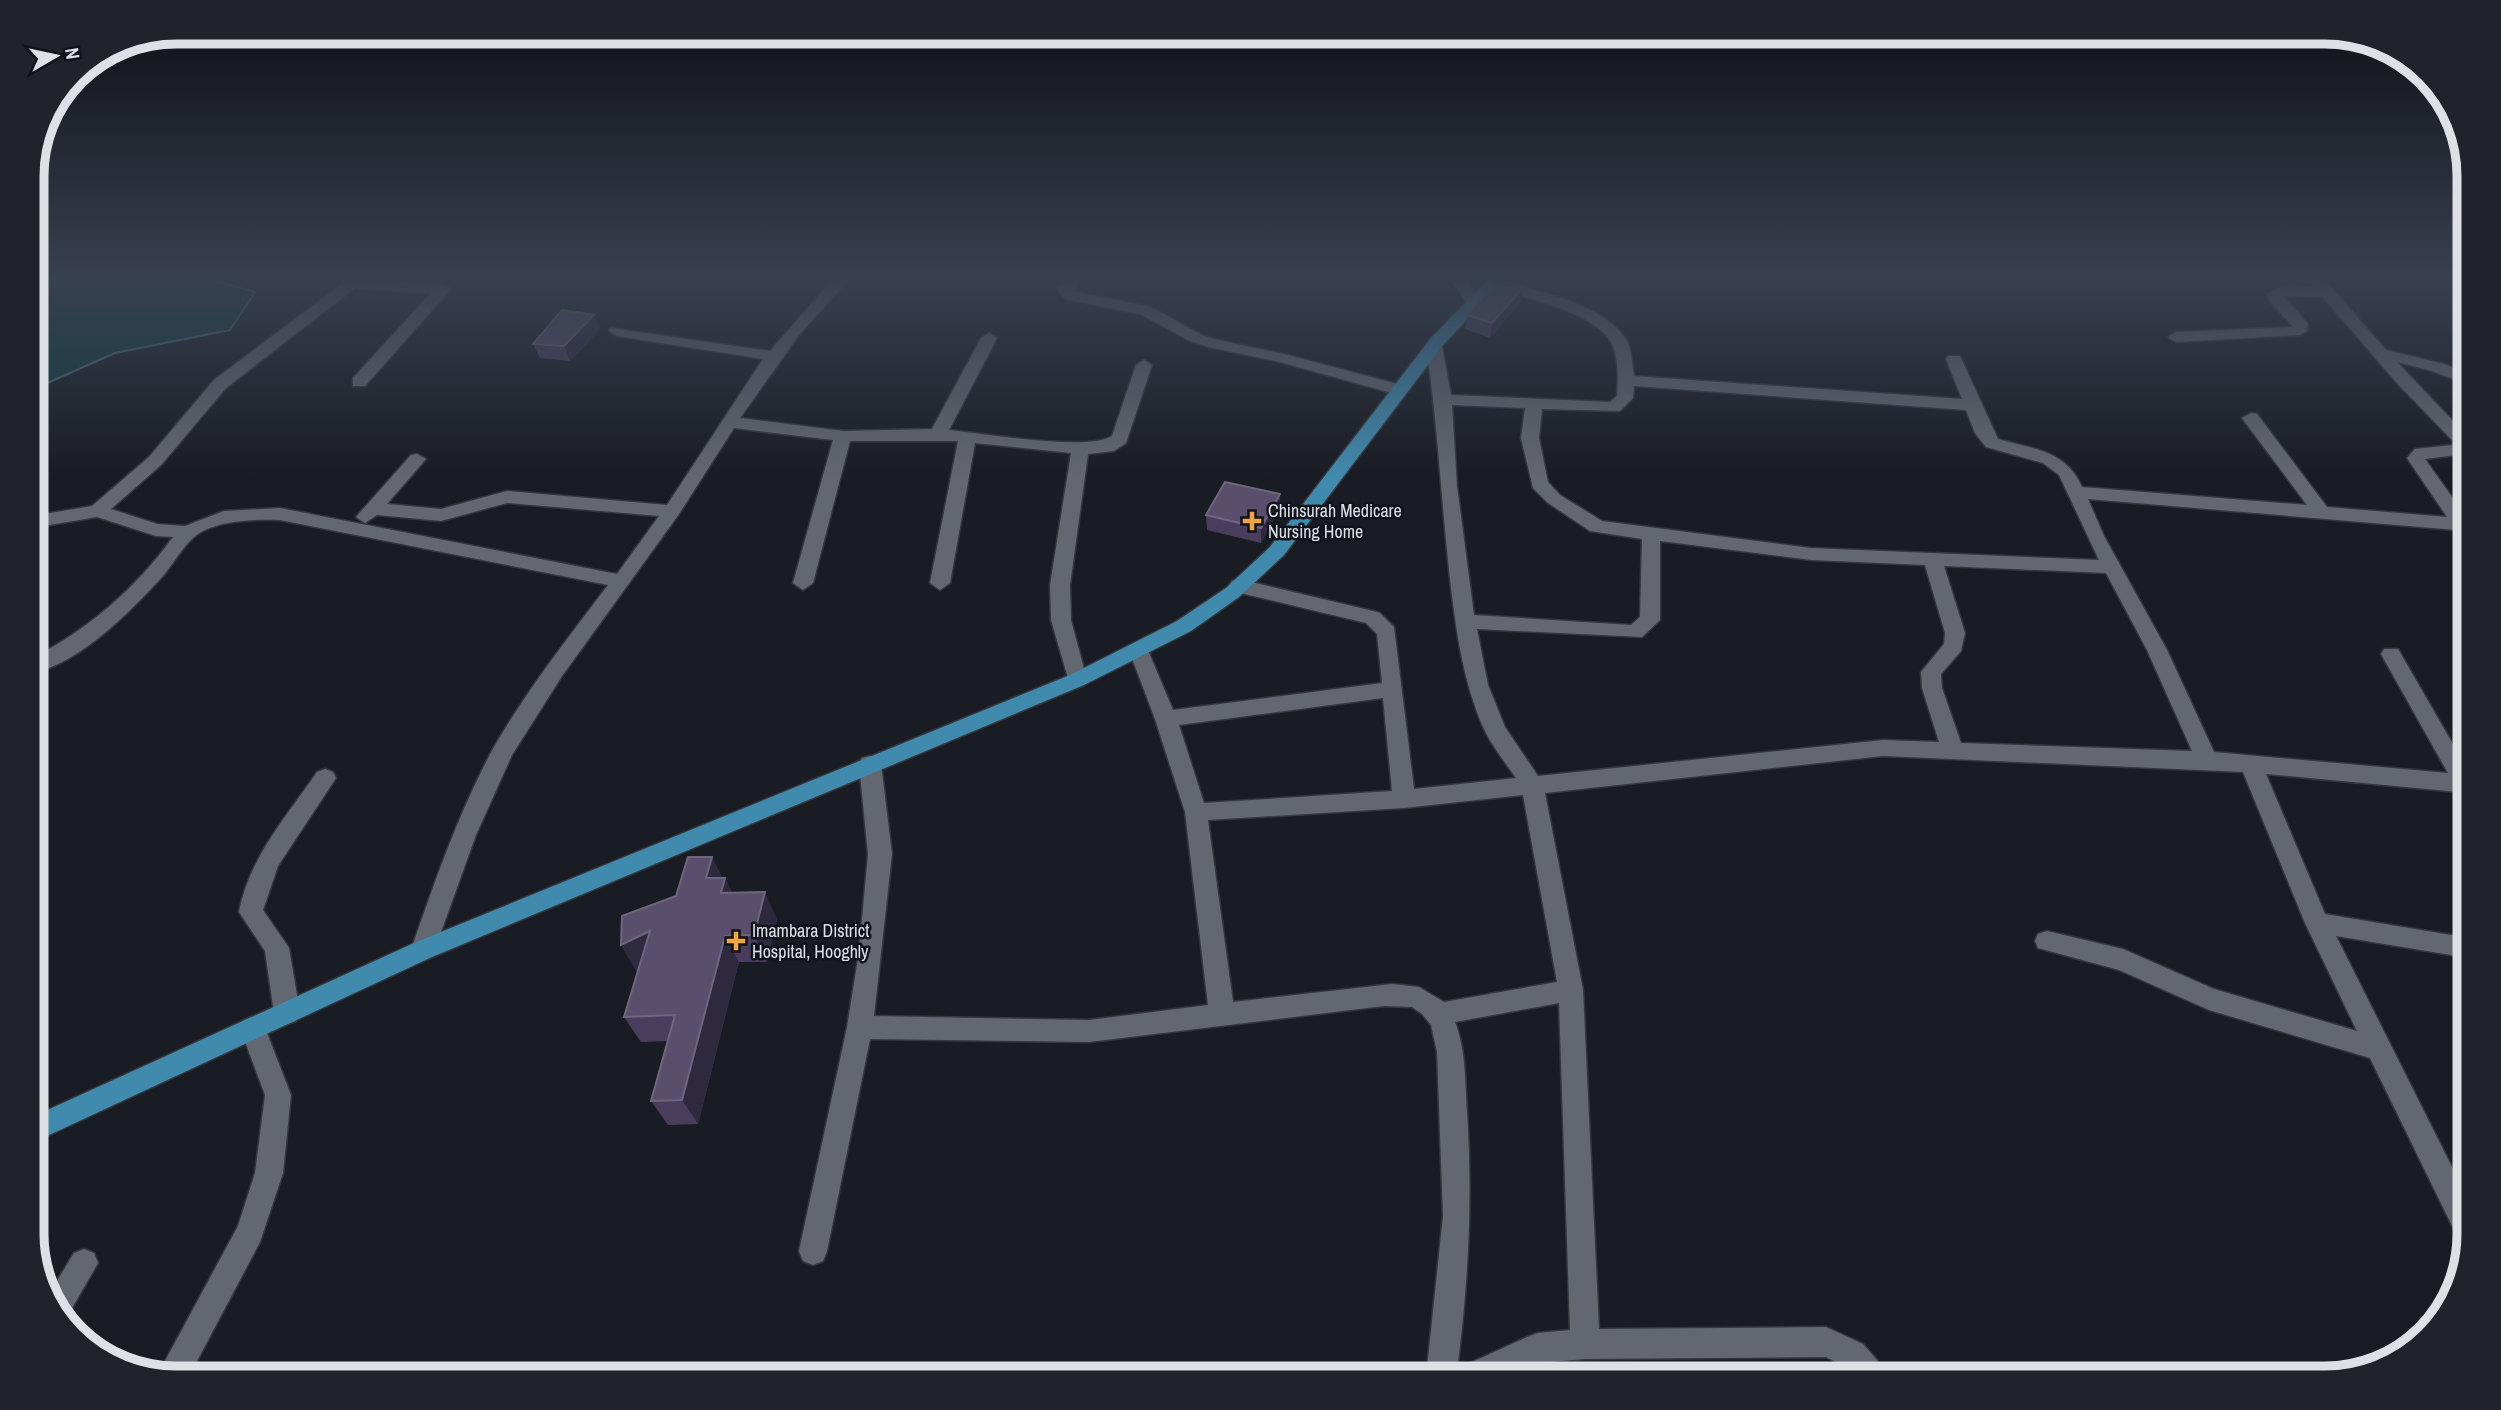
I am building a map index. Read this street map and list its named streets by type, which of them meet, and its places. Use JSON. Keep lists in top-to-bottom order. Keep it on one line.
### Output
{"places":{"health":["Chinsurah Medicare Nursing Home","Imambara District Hospital, Hooghly"]},"north":"right"}
